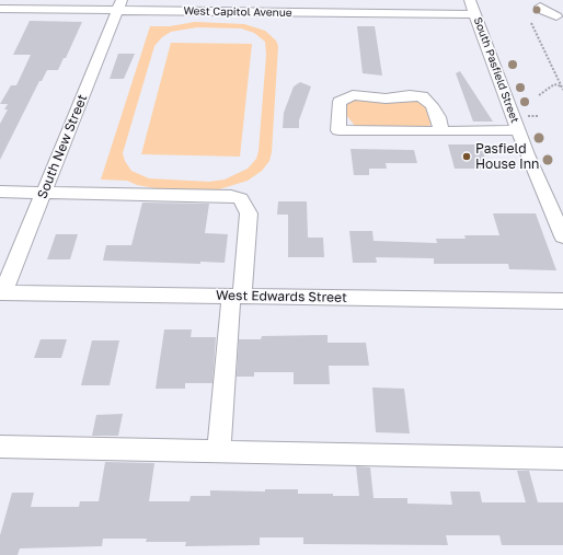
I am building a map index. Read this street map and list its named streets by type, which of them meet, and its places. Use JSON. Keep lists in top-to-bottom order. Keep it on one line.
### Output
{"streets":{"street":["West Capitol Avenue","South Pasfield Street","South New Street","West Edwards Street"]},"crossings":[["West Capitol Avenue","South Pasfield Street"],["West Capitol Avenue","South New Street"],["South New Street","West Edwards Street"]],"places":["Pasfield House Inn"]}
